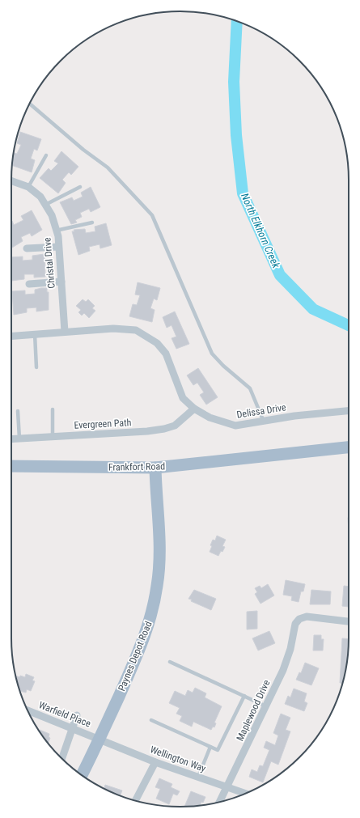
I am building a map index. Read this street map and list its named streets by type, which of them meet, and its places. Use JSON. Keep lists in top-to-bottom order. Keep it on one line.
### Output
{"streets":{"main road":["Frankfort Road","Paynes Depot Road"],"street":["Christal Drive","Delissa Drive","Evergreen Path","Maplewood Drive","Warfield Place","Wellington Way"]},"crossings":[["Christal Drive","Delissa Drive"],["Delissa Drive","Evergreen Path"],["Frankfort Road","Paynes Depot Road"],["Paynes Depot Road","Warfield Place"],["Paynes Depot Road","Wellington Way"],["Maplewood Drive","Wellington Way"],["Warfield Place","Wellington Way"]],"water":["North Elkhorn Creek"]}
